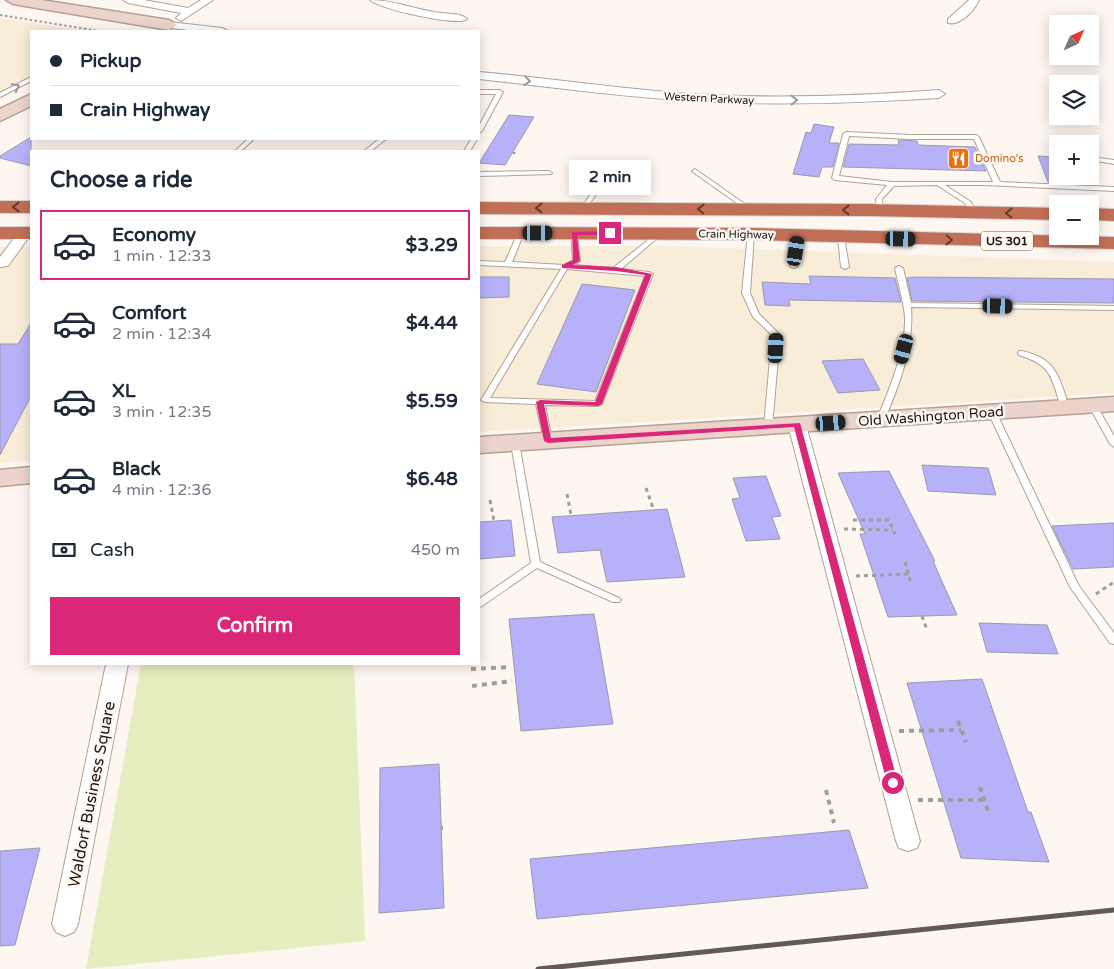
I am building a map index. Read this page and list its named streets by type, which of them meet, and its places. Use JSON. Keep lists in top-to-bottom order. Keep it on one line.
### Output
{"streets":{"highway":["Crain Highway","US 301"],"main road":["Old Washington Road"],"street":["Western Parkway","Waldorf Business Square"]},"places":{"restaurant":["Domino's"]},"north":"top right","page":{"map_buttons":["+","−"],"banner":["Pickup","Crain Highway"],"heading":"Choose a ride","bubble":"2 min","list":[{"name":"Economy","note":"1 min · 12:33","value":"$3.29"},{"name":"Comfort","note":"2 min · 12:34","value":"$4.44"},{"name":"XL","note":"3 min · 12:35","value":"$5.59"},{"name":"Black","note":"4 min · 12:36","value":"$6.48"}],"pay":["Cash","450 m"],"buttons":"Confirm"}}
